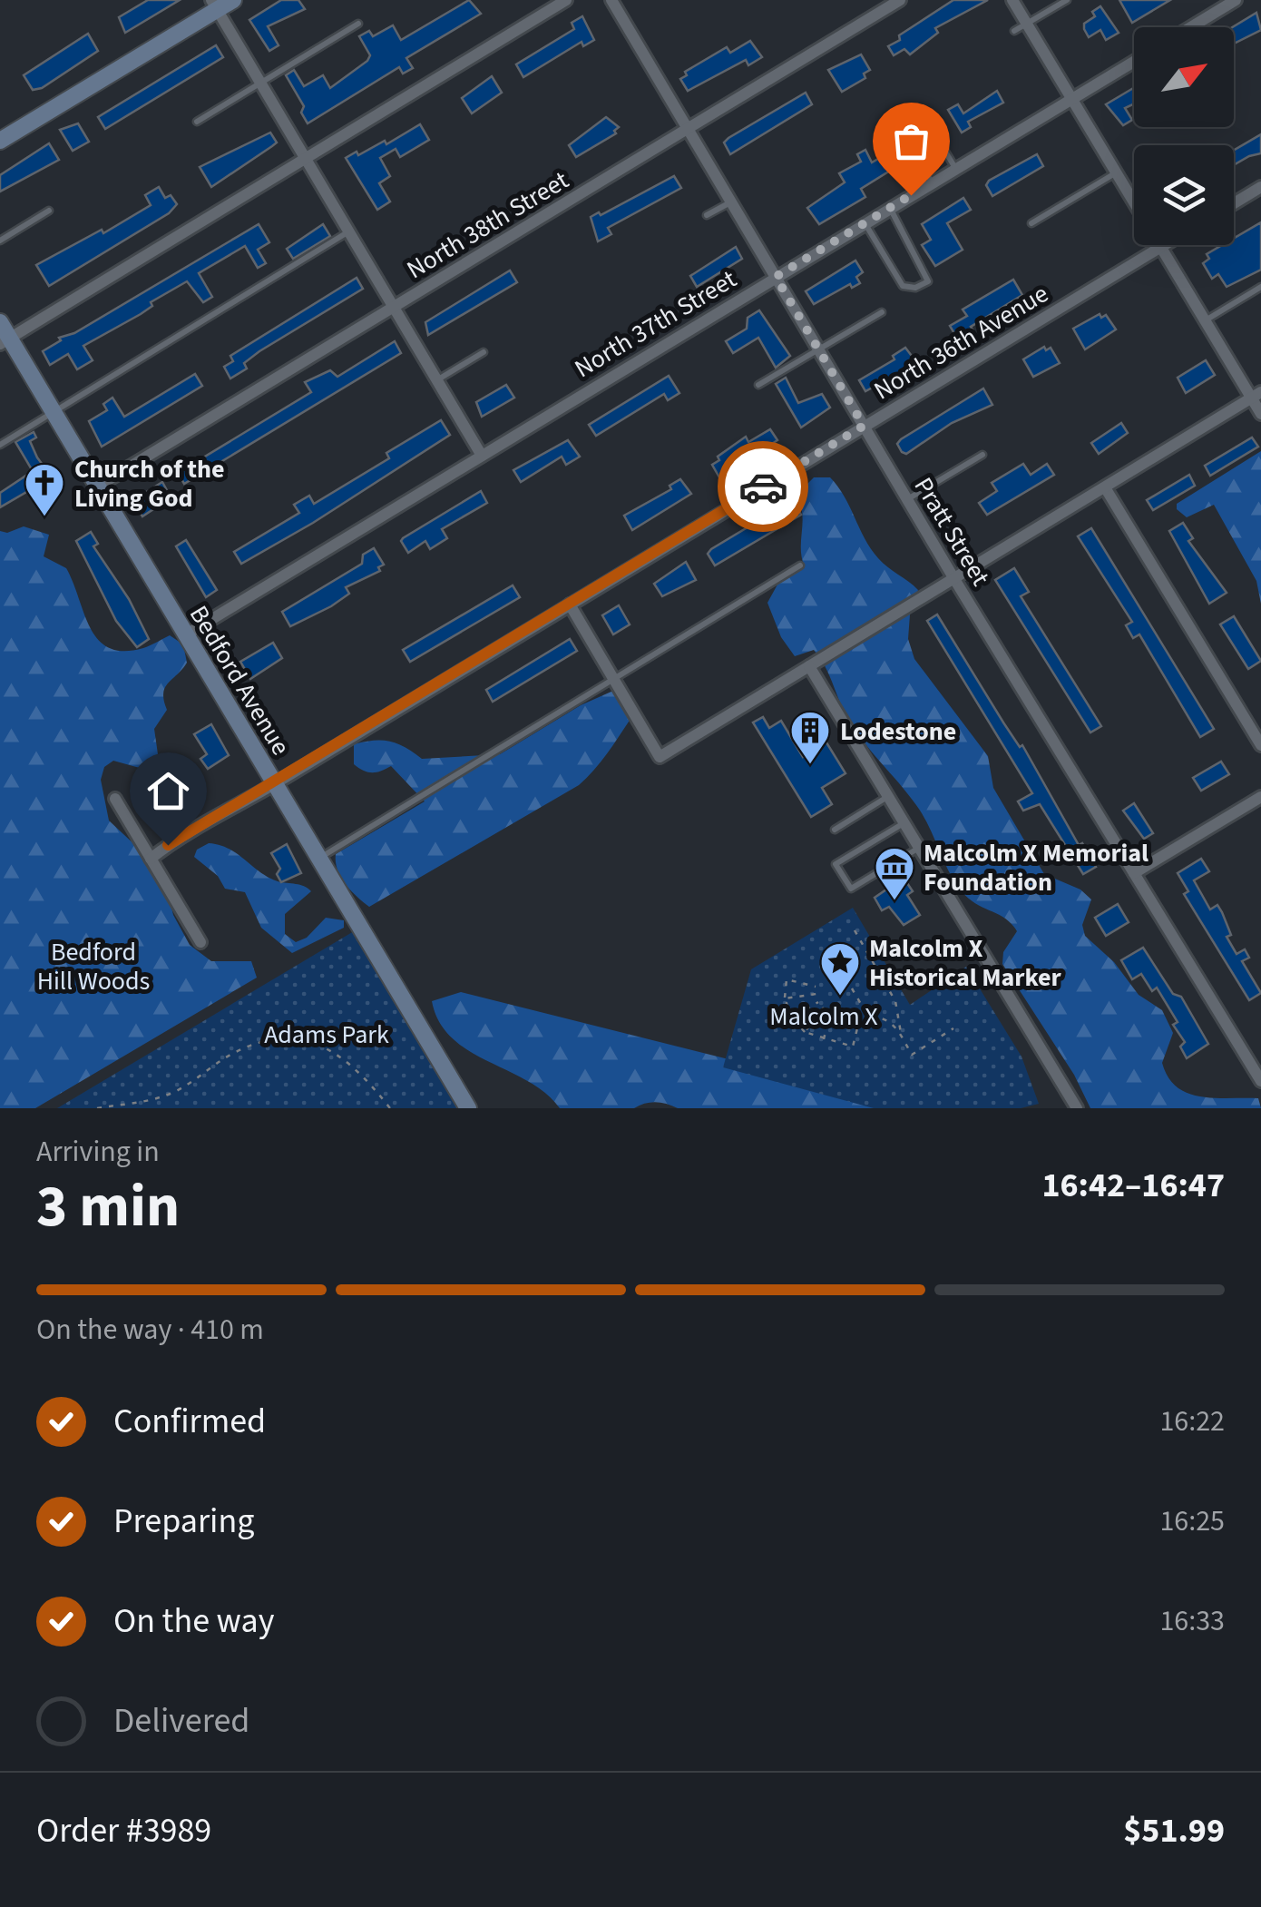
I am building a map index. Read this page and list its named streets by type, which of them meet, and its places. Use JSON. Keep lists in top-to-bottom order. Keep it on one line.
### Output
{"streets":{"street":["North 38th Street","North 37th Street","North 36th Avenue","Pratt Street","Bedford Avenue"]},"crossings":[["North 38th Street","Pratt Street"],["North 38th Street","Bedford Avenue"],["North 37th Street","Pratt Street"],["North 37th Street","Bedford Avenue"],["North 36th Avenue","Pratt Street"],["North 36th Avenue","Bedford Avenue"]],"parks":["Bedford Hill Woods","Malcolm X","Adams Park"],"places":{"church":["Church of the Living God"],"building":["Lodestone"],"museum":["Malcolm X Memorial Foundation"],"place":["Malcolm X Historical Marker"]},"north":"top right","page":{"heading":["3 min","Arriving in","16:42–16:47"],"panel":["Order #3989","$51.99"],"bar":"On the way · 410 m","list":[["Confirmed","16:22"],["Preparing","16:25"],["On the way","16:33"],"Delivered"]}}
